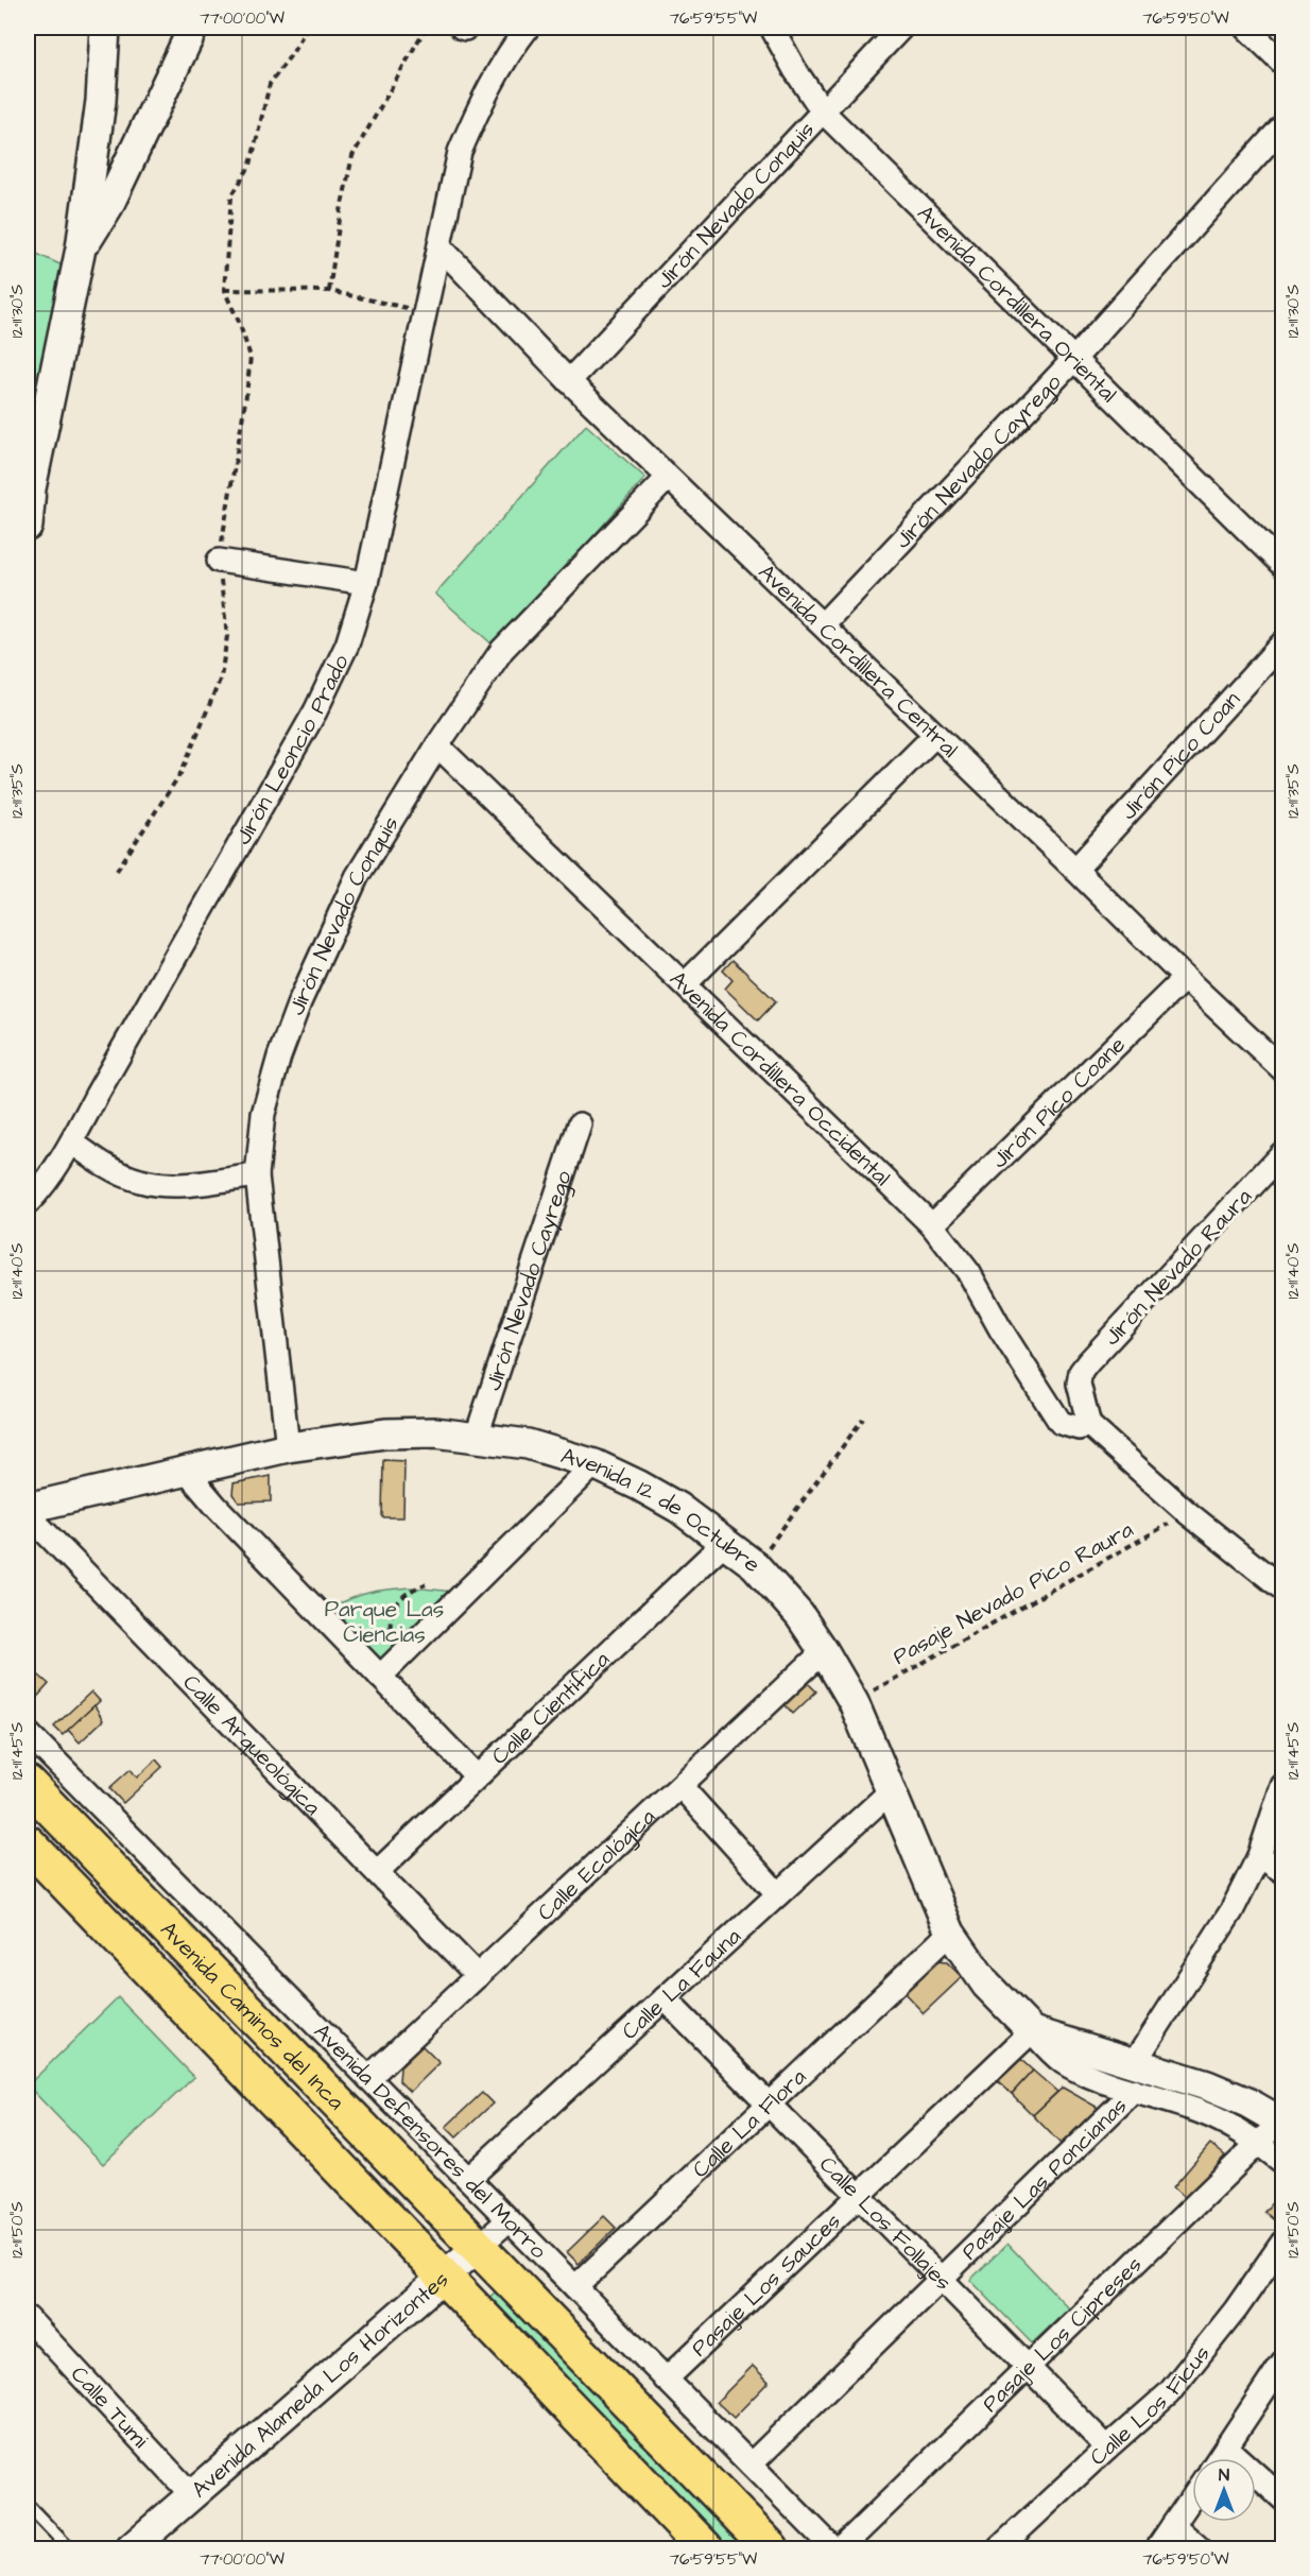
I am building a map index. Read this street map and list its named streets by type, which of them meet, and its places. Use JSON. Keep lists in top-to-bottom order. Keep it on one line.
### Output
{"streets":{"main road":["Avenida Caminos del Inca"],"street":["Jirón Nevado Conquis","Avenida Cordillera Oriental","Jirón Nevado Cayrego","Avenida Cordillera Central","Jirón Leoncio Prado","Jirón Pico Coan","Avenida Cordillera Occidental","Jirón Pico Coane","Jirón Nevado Raura","Avenida 12 de Octubre","Calle Científica","Calle Arqueológica","Calle Ecológica","Calle La Fauna","Calle La Flora","Avenida Defensores del Morro","Pasaje Las Poncianas","Calle Los Follajes","Pasaje Los Sauces","Pasaje Los Cipreses","Avenida Alameda Los Horizontes","Calle Los Ficus","Calle Tumi"],"path":["Pasaje Nevado Pico Raura"]},"crossings":[["Jirón Nevado Conquis","Avenida Cordillera Oriental"],["Jirón Nevado Conquis","Avenida Cordillera Central"],["Jirón Nevado Conquis","Avenida Cordillera Occidental"],["Jirón Nevado Conquis","Avenida 12 de Octubre"],["Avenida Cordillera Oriental","Jirón Nevado Cayrego"],["Jirón Nevado Cayrego","Avenida Cordillera Central"],["Jirón Nevado Cayrego","Avenida 12 de Octubre"],["Avenida Cordillera Central","Jirón Leoncio Prado"],["Avenida Cordillera Central","Jirón Pico Coan"],["Avenida Cordillera Central","Jirón Pico Coane"],["Avenida Cordillera Occidental","Jirón Pico Coane"],["Avenida Cordillera Occidental","Jirón Nevado Raura"],["Avenida 12 de Octubre","Pasaje Nevado Pico Raura"],["Avenida 12 de Octubre","Calle Científica"],["Avenida 12 de Octubre","Calle Ecológica"],["Avenida 12 de Octubre","Calle La Fauna"],["Avenida 12 de Octubre","Calle La Flora"],["Avenida 12 de Octubre","Pasaje Las Poncianas"],["Avenida 12 de Octubre","Pasaje Los Sauces"],["Avenida 12 de Octubre","Pasaje Los Cipreses"],["Calle Científica","Calle Arqueológica"],["Calle Arqueológica","Calle Ecológica"],["Calle Ecológica","Avenida Defensores del Morro"],["Calle La Fauna","Avenida Defensores del Morro"],["Calle La Fauna","Calle Los Follajes"],["Avenida Caminos del Inca","Avenida Alameda Los Horizontes"],["Calle La Flora","Avenida Defensores del Morro"],["Calle La Flora","Calle Los Follajes"],["Avenida Defensores del Morro","Pasaje Las Poncianas"],["Avenida Defensores del Morro","Pasaje Los Sauces"],["Avenida Defensores del Morro","Avenida Alameda Los Horizontes"],["Pasaje Las Poncianas","Calle Los Follajes"],["Calle Los Follajes","Pasaje Los Sauces"],["Calle Los Follajes","Pasaje Los Cipreses"],["Calle Los Follajes","Calle Los Ficus"],["Avenida Alameda Los Horizontes","Calle Tumi"]],"parks":["Parque Las Ciencias"],"north":"top","coordinates":["77°00'00\"W","76°59'55\"W","76°59'50\"W","12°11'30\"S","12°11'35\"S","12°11'40\"S","12°11'45\"S","12°11'50\"S"]}
